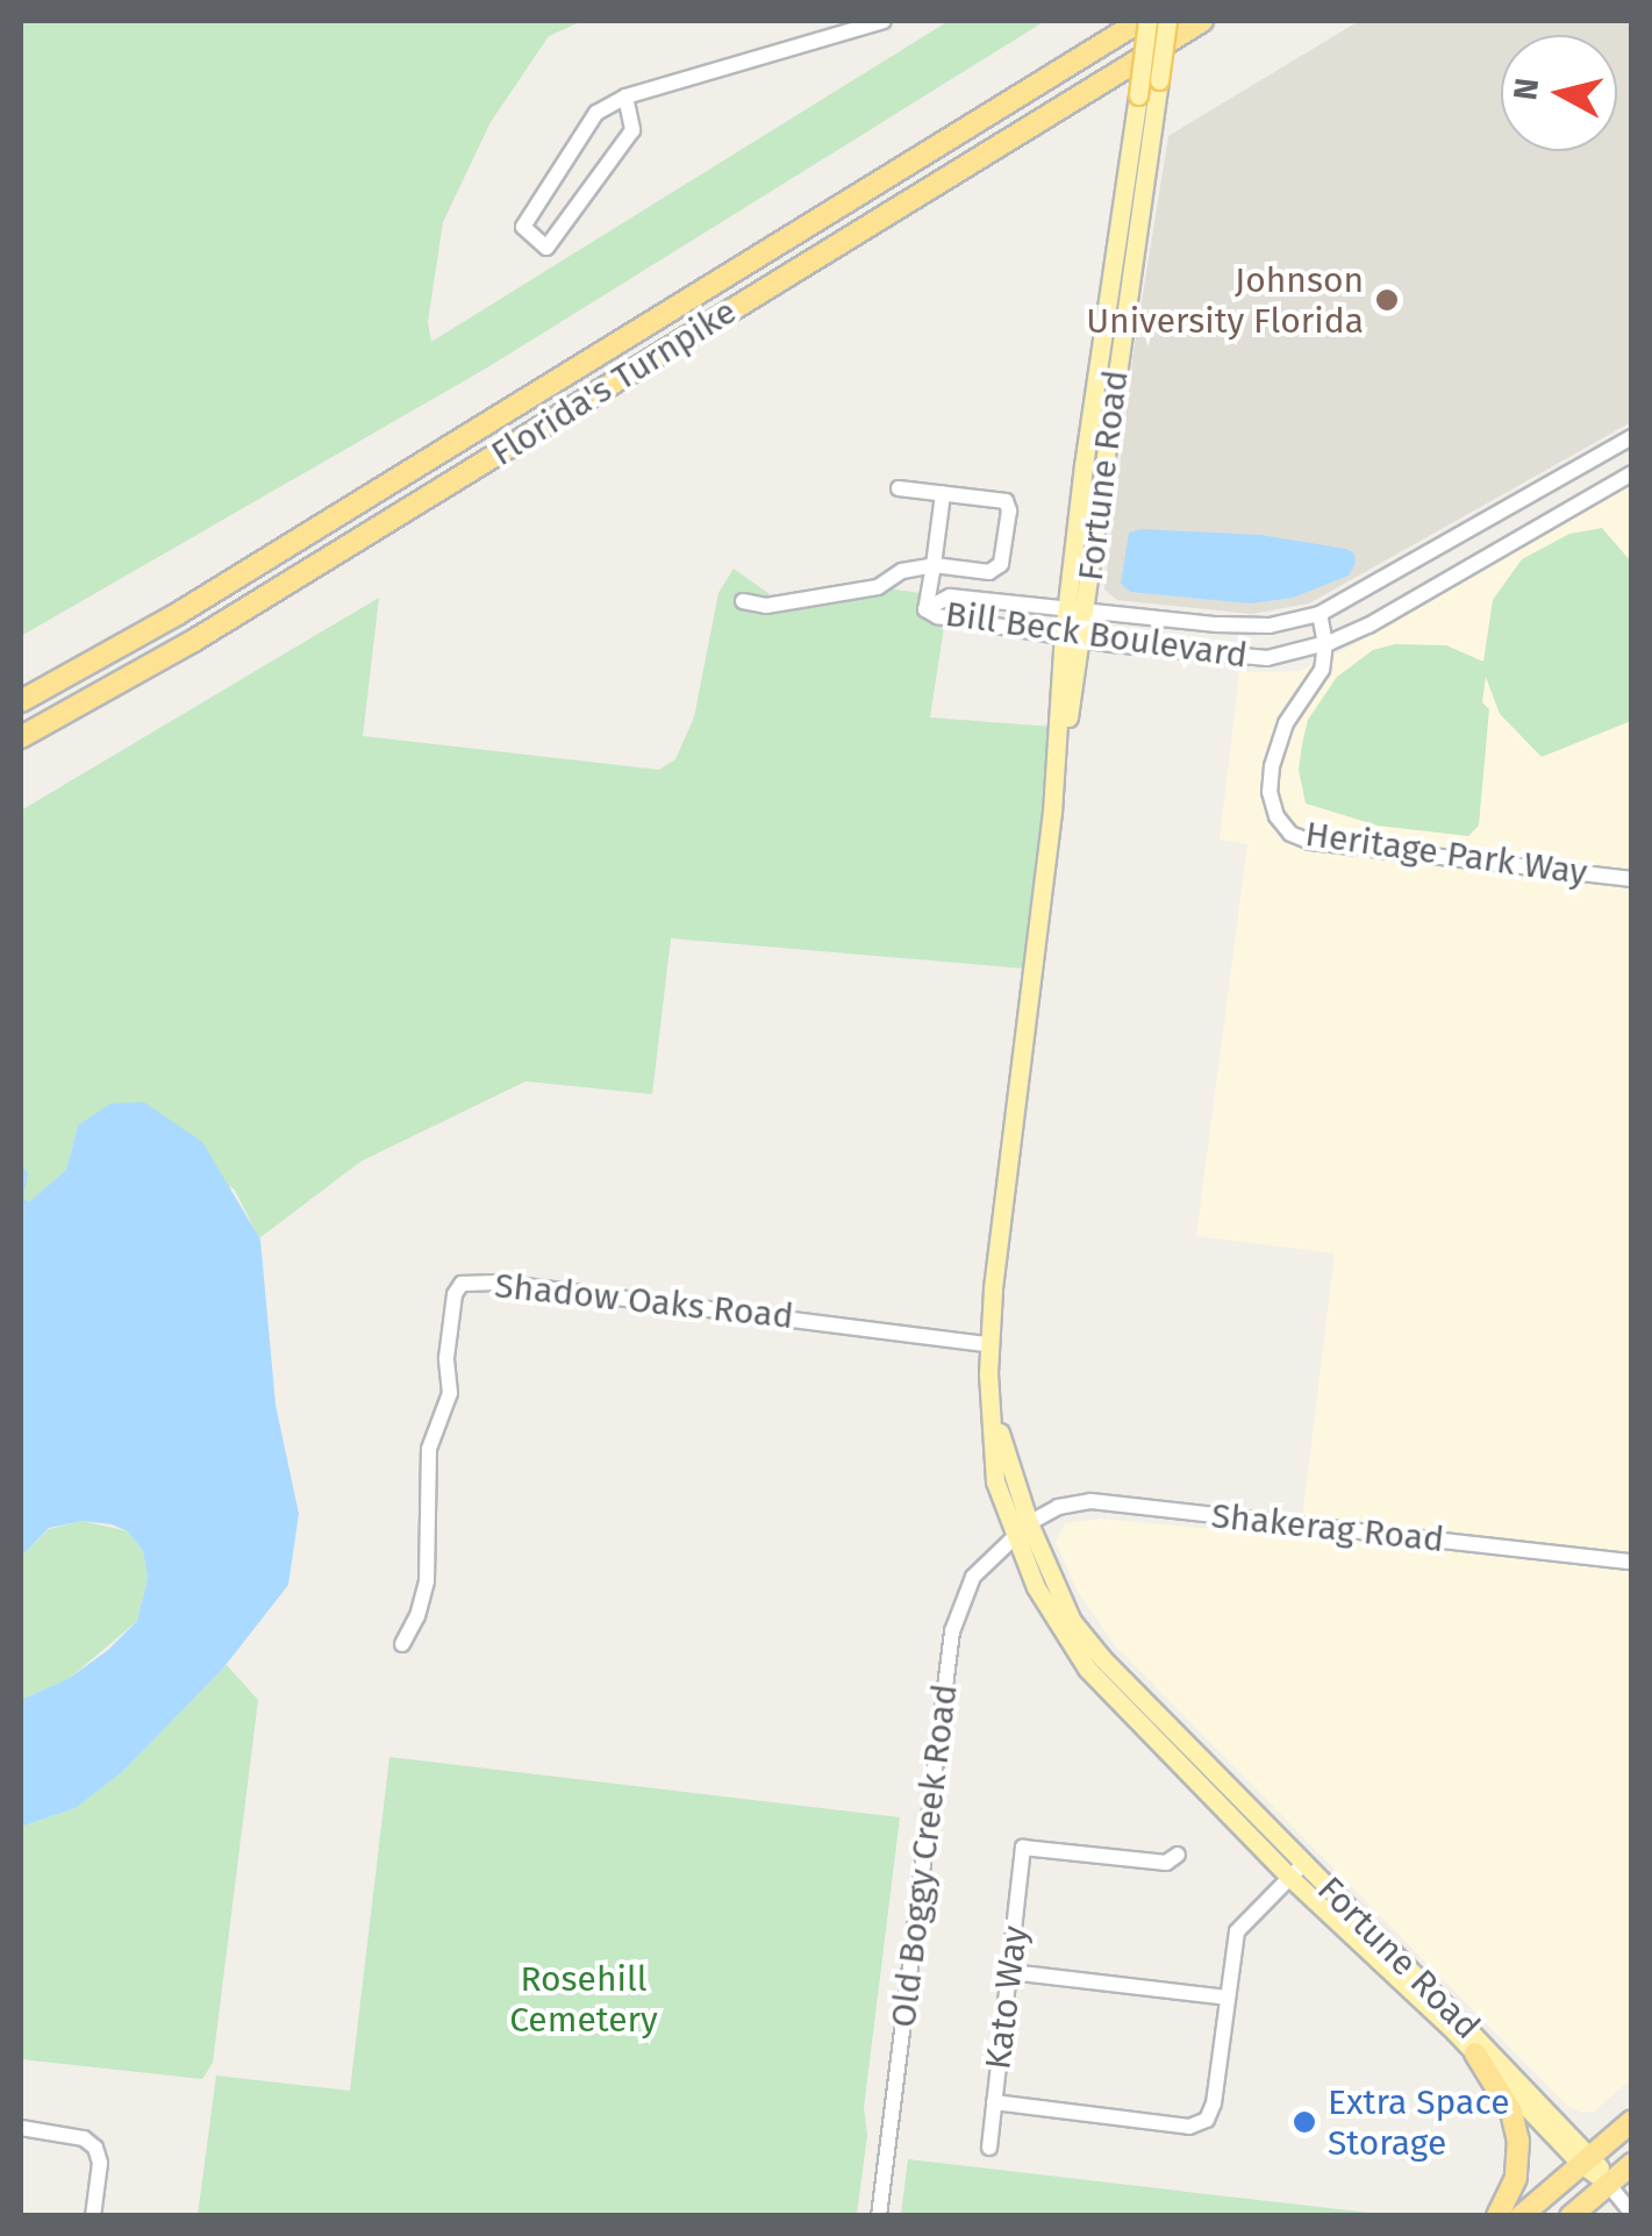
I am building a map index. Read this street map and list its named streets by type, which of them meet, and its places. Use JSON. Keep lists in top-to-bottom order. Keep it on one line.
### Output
{"streets":{"highway":["Florida's Turnpike"],"main road":["Fortune Road"],"street":["Bill Beck Boulevard","Heritage Park Way","Shadow Oaks Road","Shakerag Road","Old Boggy Creek Road","Kato Way"]},"crossings":[["Florida's Turnpike","Fortune Road"],["Fortune Road","Bill Beck Boulevard"],["Fortune Road","Shadow Oaks Road"],["Fortune Road","Shakerag Road"],["Fortune Road","Old Boggy Creek Road"],["Bill Beck Boulevard","Heritage Park Way"],["Shakerag Road","Old Boggy Creek Road"]],"parks":["Rosehill Cemetery"],"places":["Johnson University Florida","Extra Space Storage"],"north":"left"}
